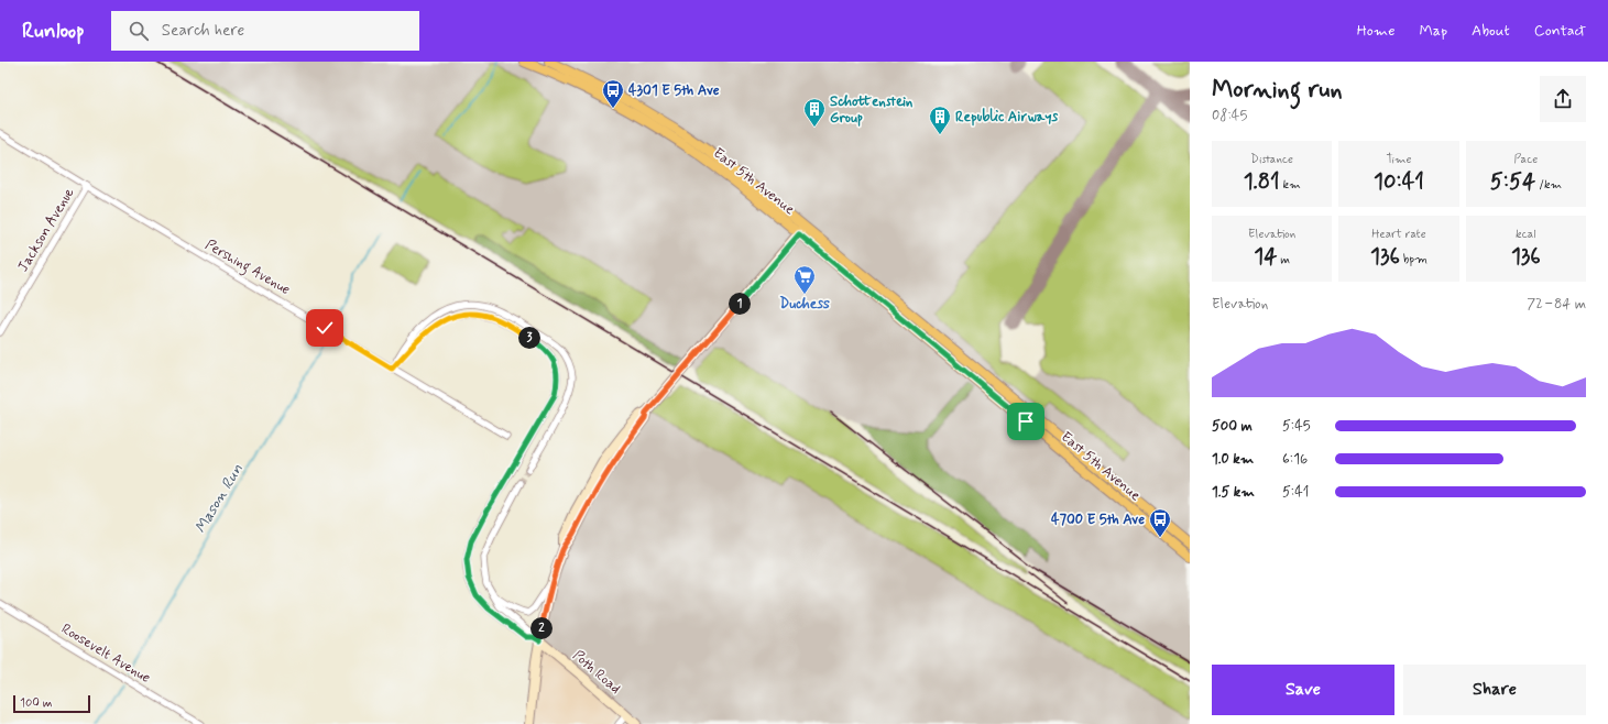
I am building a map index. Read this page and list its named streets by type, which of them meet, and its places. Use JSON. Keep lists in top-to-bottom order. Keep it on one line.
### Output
{"streets":{"main road":["East 5th Avenue","Poth Road"],"street":["Jackson Avenue","Pershing Avenue","Roosevelt Avenue"]},"crossings":[["Jackson Avenue","Pershing Avenue"]],"water":["Mason Run"],"places":{"bus stop":["4301 E 5th Ave","4700 E 5th Ave"],"building":["Schottenstein Group","Republic Airways"],"supermarket":["Duchess"]},"scale_bar":"100 m","page":{"header":"Runloop","search":"Search here","nav":["Home","Map","About","Contact"],"heading":["Morning run","08:45"],"stats":[["Distance","1.81 km"],["Time","10:41"],["Pace","5:54 /km"],["Elevation","14 m"],["Heart rate","136 bpm"],["kcal","136"]],"chart":["Elevation","72–84 m"],"pins":["1","3","2"],"list":[{"name":"500 m","note":"5:45"},{"name":"1.0 km","note":"6:16"},{"name":"1.5 km","note":"5:41"}],"buttons":["Save","Share"],"scale":"100 m"}}
